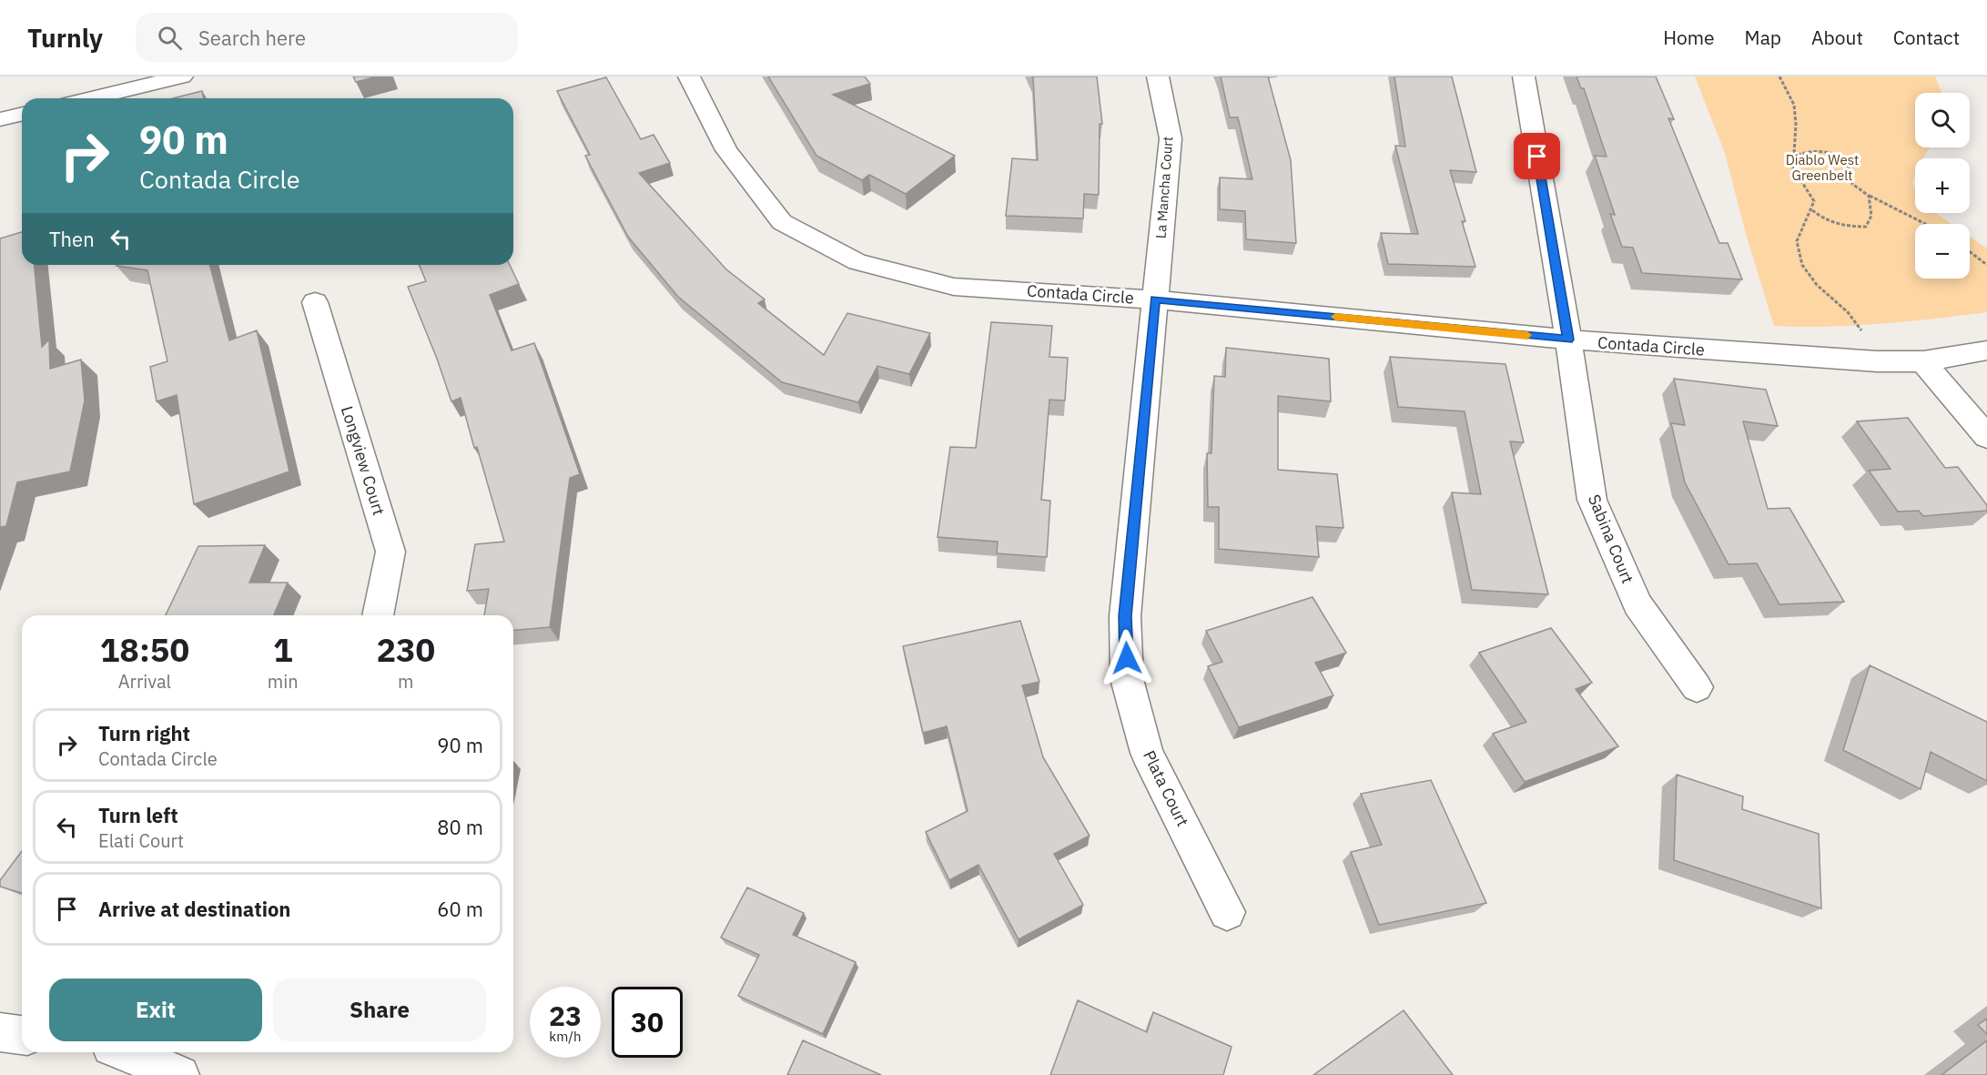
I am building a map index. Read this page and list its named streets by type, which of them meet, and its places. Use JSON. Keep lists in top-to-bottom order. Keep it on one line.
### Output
{"streets":{"street":["La Mancha Court","Contada Circle","Longview Court","Sabina Court","Plata Court"]},"crossings":[["La Mancha Court","Contada Circle"],["La Mancha Court","Plata Court"],["Contada Circle","Sabina Court"],["Contada Circle","Plata Court"]],"parks":["Diablo West Greenbelt"],"page":{"header":"Turnly","search":"Search here","nav":["Home","Map","About","Contact"],"map_buttons":["+","−"],"turn":["90 m","Contada Circle"],"then":"Then","eta":["18:50","Arrival","1","min","230","m"],"list":[{"name":"Turn right","note":"Contada Circle","value":"90 m"},{"name":"Turn left","note":"Elati Court","value":"80 m"},{"name":"Arrive at destination","value":"60 m"}],"buttons":["Exit","Share"],"speed":"23 km/h","limit":"30"}}
